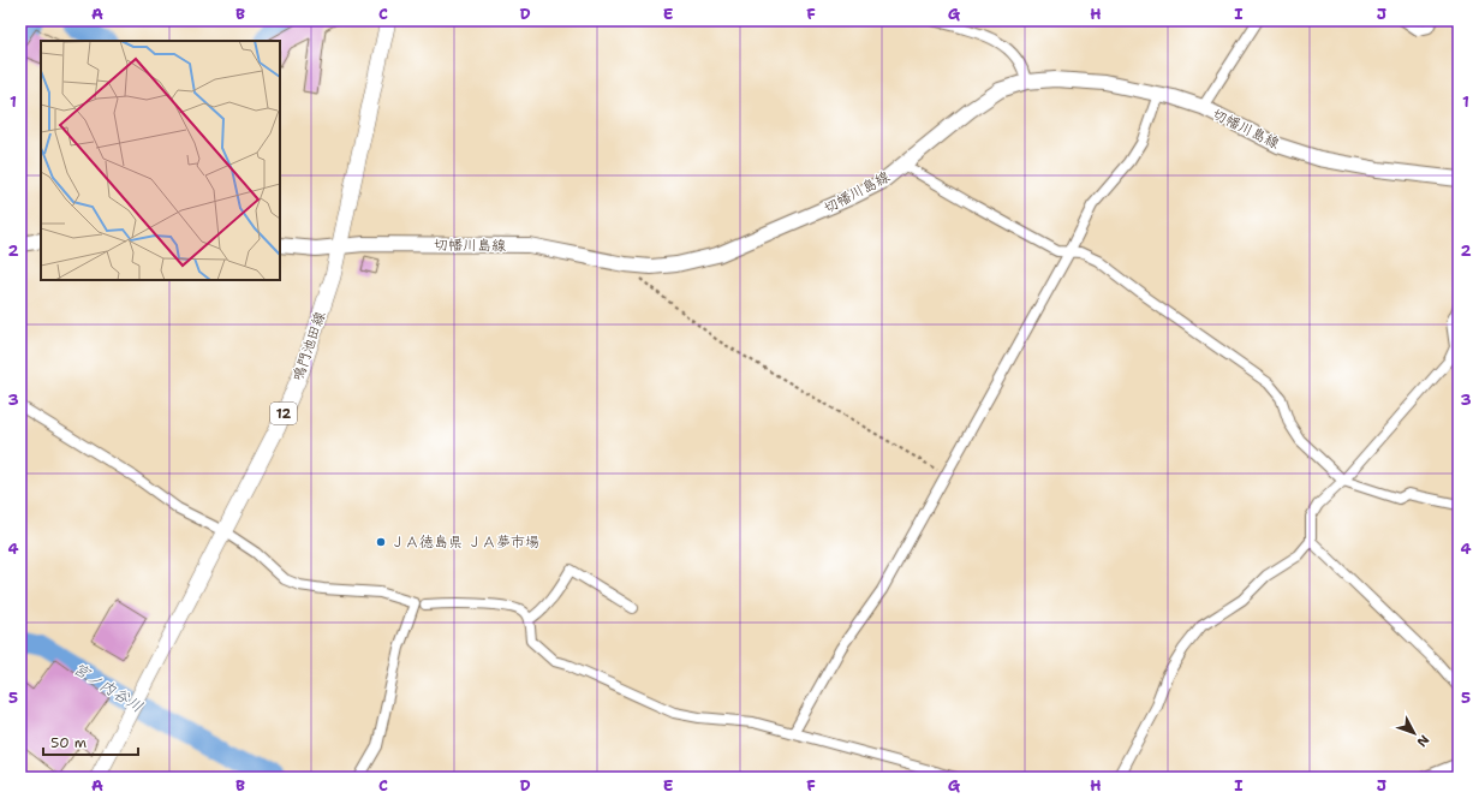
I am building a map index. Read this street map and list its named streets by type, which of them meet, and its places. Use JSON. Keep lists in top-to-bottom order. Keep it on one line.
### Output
{"streets":{"main road":["切幡川島線","鳴門池田線","12"]},"crossings":[["切幡川島線","鳴門池田線"]],"water":["宮ノ内谷川"],"places":["ＪＡ徳島県 ＪＡ夢市場"],"scale_bar":"50 m","north":"bottom right","grid":{"columns":["A","B","C","D","E","F","G","H","I","J"],"rows":["1","2","3","4","5"]}}
